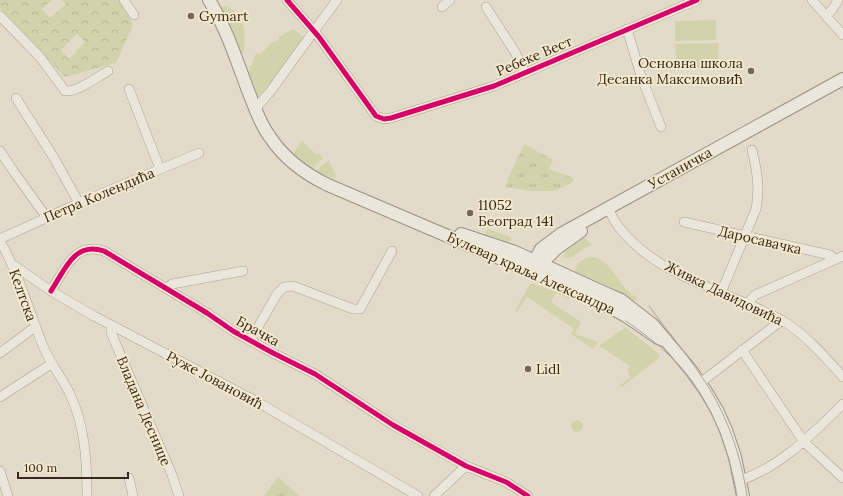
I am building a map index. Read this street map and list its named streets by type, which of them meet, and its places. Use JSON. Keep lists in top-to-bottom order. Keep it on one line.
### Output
{"streets":{"main road":["Устаничка","Булевар краља Александра"],"street":["Ребеке Вест","Петра Колендића","Даросавачка","Живка Давидовића","Келтска","Брачка","Руже Јовановић","Владана Деснице"]},"crossings":[["Устаничка","Булевар краља Александра"],["Устаничка","Живка Давидовића"],["Петра Колендића","Келтска"],["Келтска","Руже Јовановић"],["Брачка","Руже Јовановић"],["Руже Јовановић","Владана Деснице"]],"places":["Gymart","Основна школа Десанка Максимовић","11052 Београд 141","Lidl"],"scale_bar":"100 m"}
